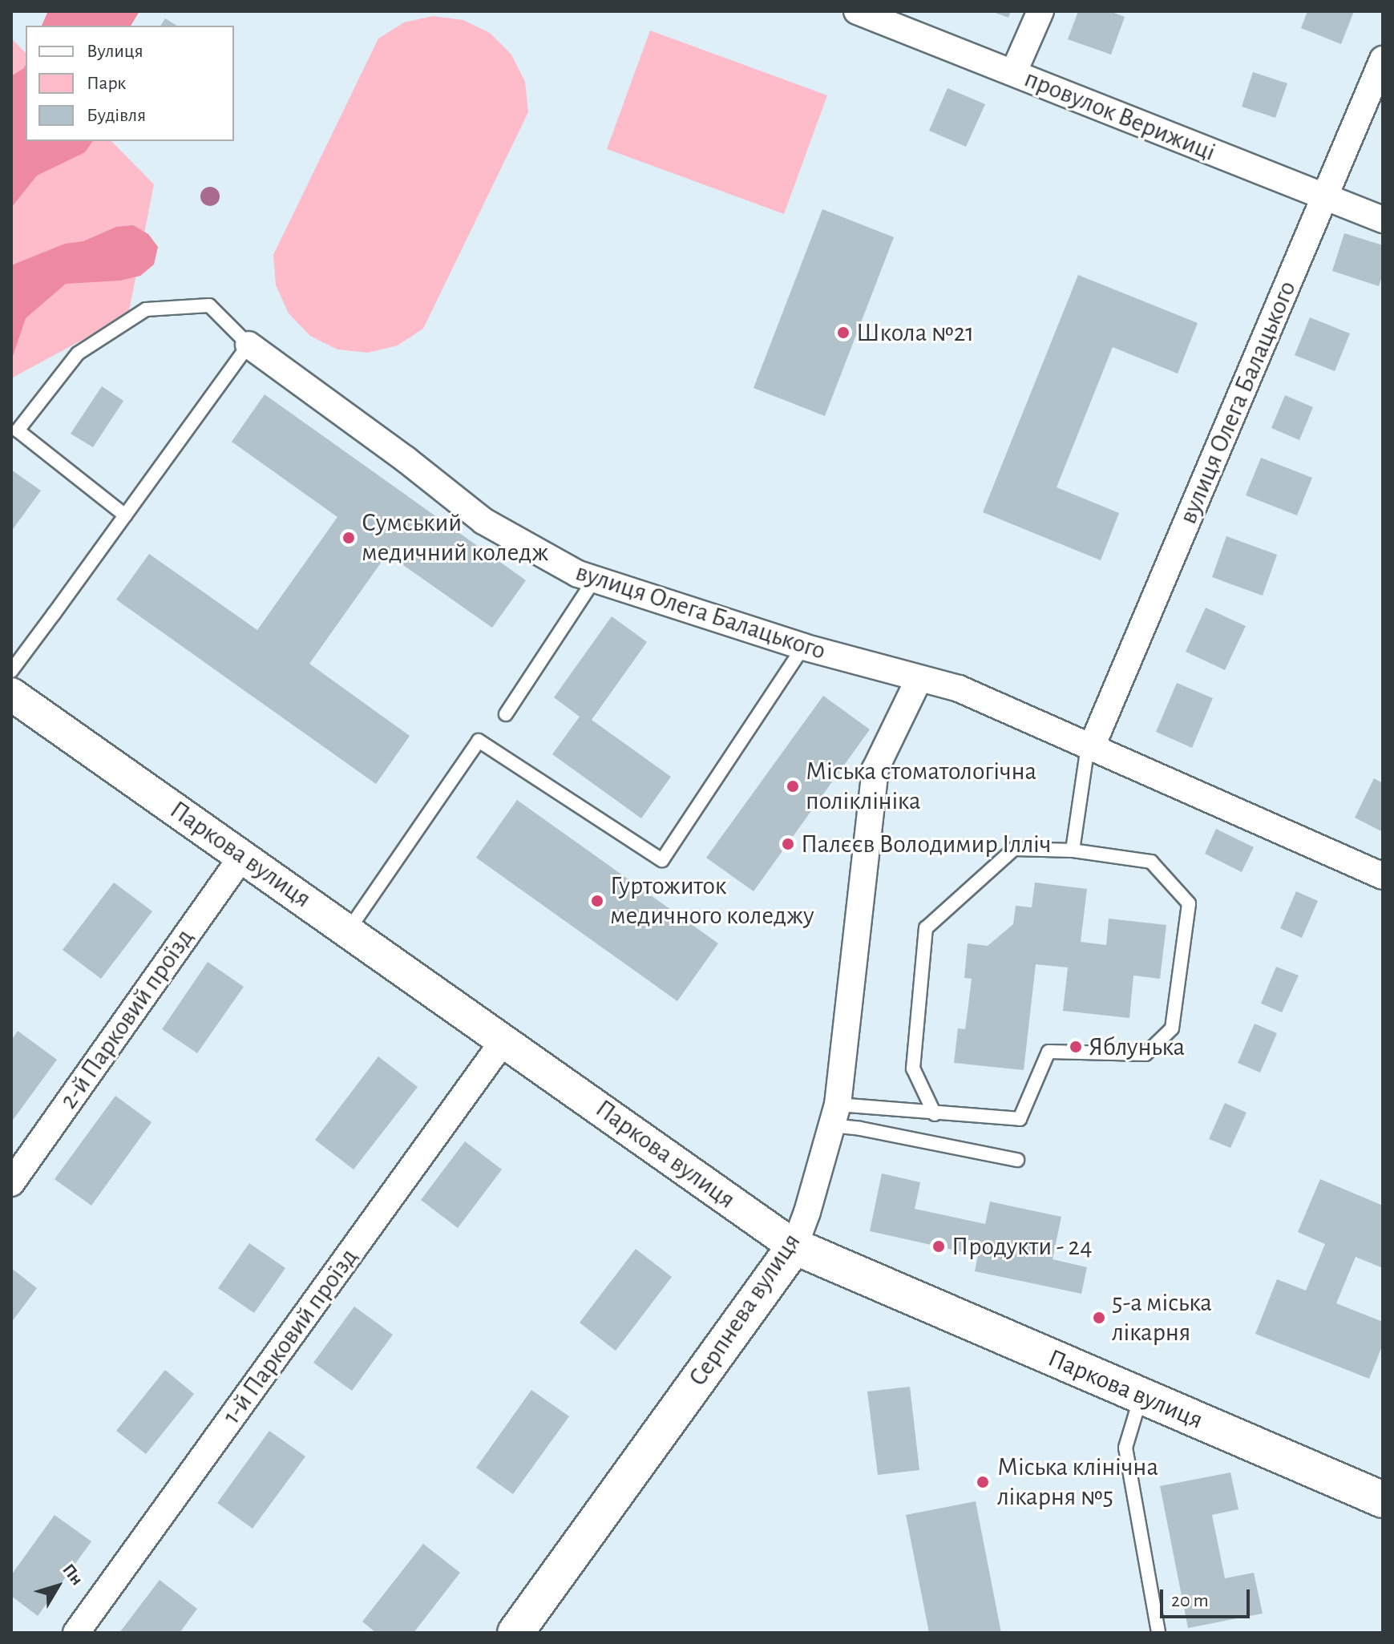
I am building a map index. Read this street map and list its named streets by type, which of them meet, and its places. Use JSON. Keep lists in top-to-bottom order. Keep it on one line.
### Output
{"streets":{"main road":["Паркова вулиця","Серпнева вулиця"],"street":["провулок Верижиці","вулиця Олега Балацького","2-й Парковий проїзд","1-й Парковий проїзд"]},"crossings":[["провулок Верижиці","вулиця Олега Балацького"],["вулиця Олега Балацького","Серпнева вулиця"],["Паркова вулиця","2-й Парковий проїзд"],["Паркова вулиця","Серпнева вулиця"],["Паркова вулиця","1-й Парковий проїзд"]],"places":["Школа №21","Сумський медичний коледж","Міська стоматологічна поліклініка","Палєєв Володимир Ілліч","Гуртожиток медичного коледжу","Яблунька","Продукти - 24","5-а міська лікарня","Міська клінічна лікарня №5"],"legend":["Вулиця","Парк","Будівля"],"scale_bar":"20 m","north":"top right"}
